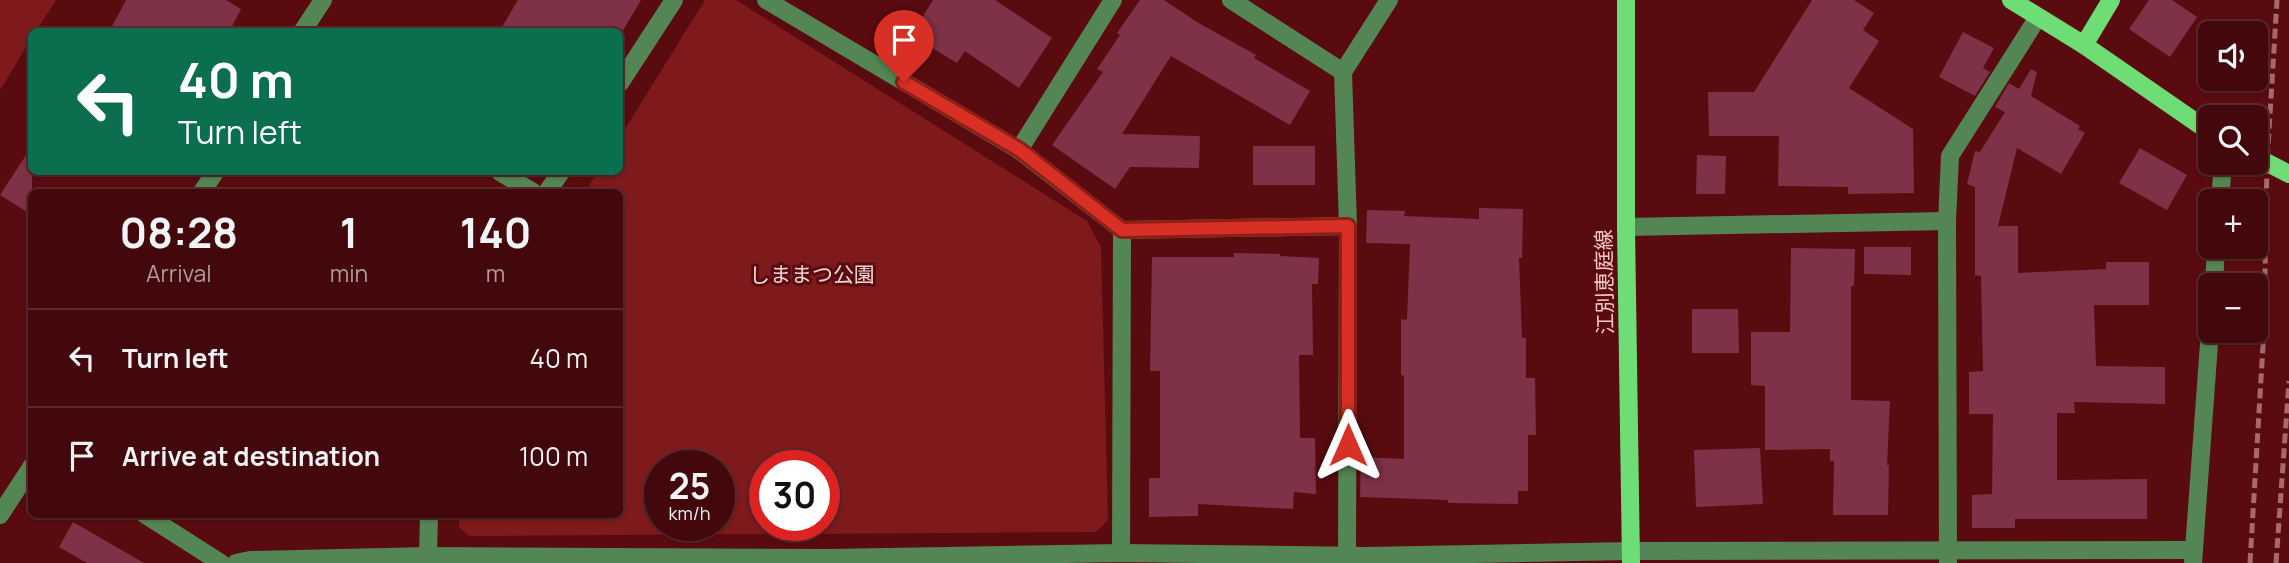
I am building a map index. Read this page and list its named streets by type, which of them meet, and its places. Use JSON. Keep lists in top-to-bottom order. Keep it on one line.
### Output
{"streets":{"main road":["江別恵庭線"]},"parks":["しままつ公園"],"page":{"map_buttons":["+","−"],"turn":["40 m","Turn left"],"eta":["08:28","Arrival","1","min","140","m"],"list":[{"name":"Turn left","value":"40 m"},{"name":"Arrive at destination","value":"100 m"}],"speed":"25 km/h","limit":"30"}}
